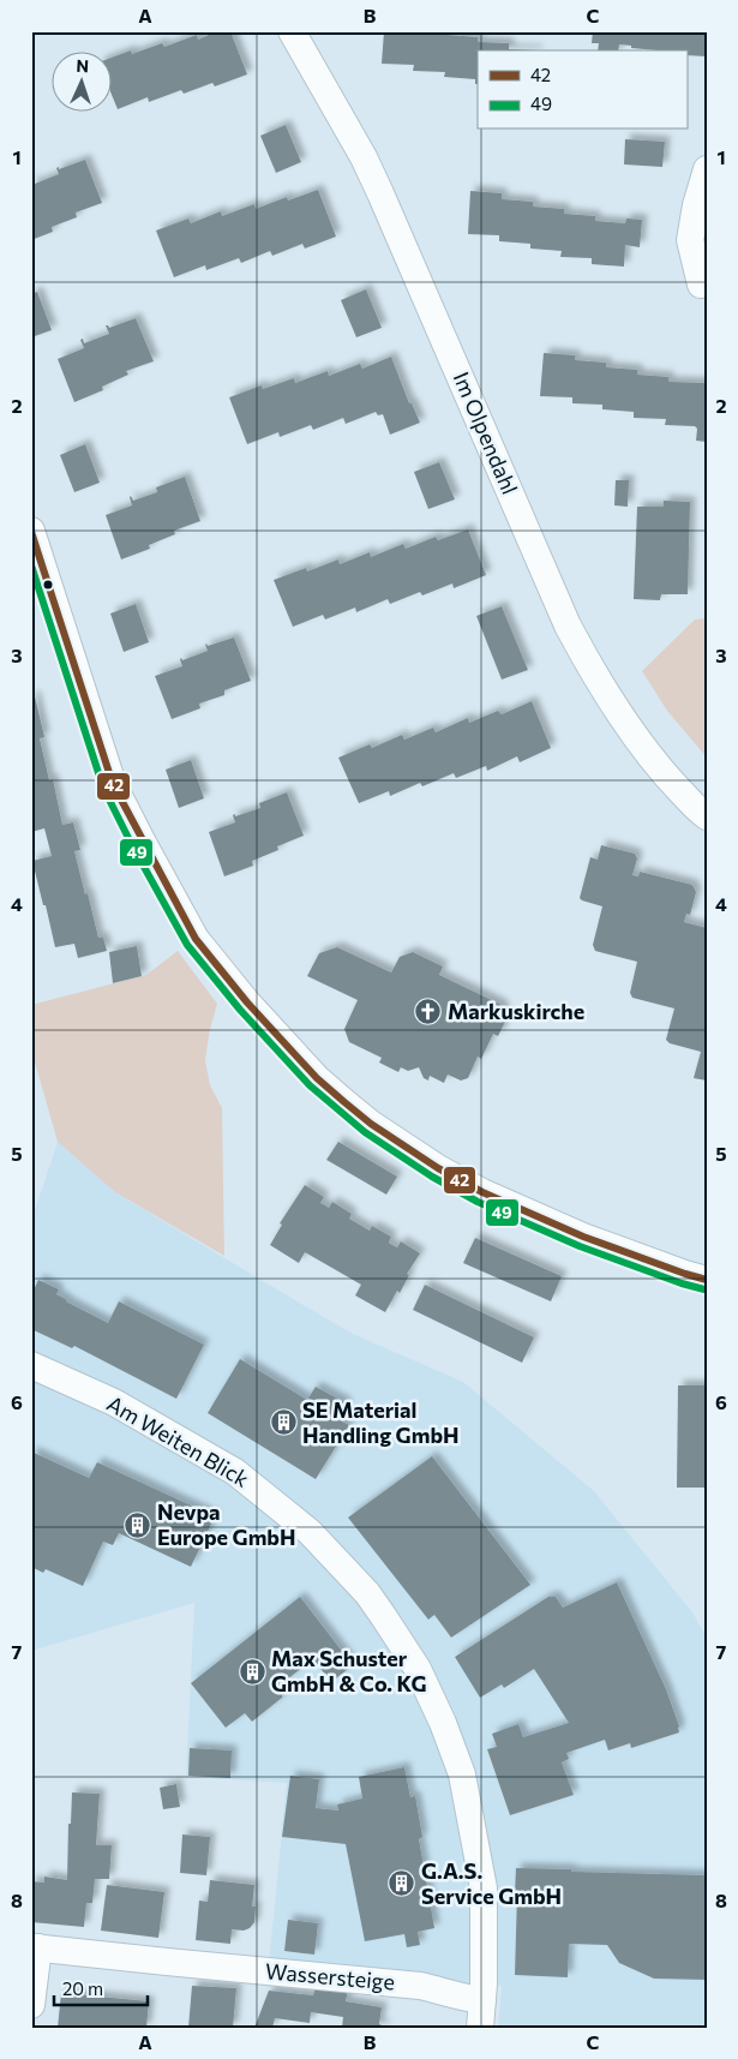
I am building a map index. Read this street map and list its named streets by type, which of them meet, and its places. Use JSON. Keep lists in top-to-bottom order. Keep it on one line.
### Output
{"streets":{"street":["Im Olpendahl","Am Weiten Blick","Wassersteige"]},"crossings":[["Am Weiten Blick","Wassersteige"]],"places":{"church":["Markuskirche"],"building":["SE Material Handling GmbH","Nevpa Europe GmbH","Max Schuster GmbH & Co. KG","G.A.S. Service GmbH"]},"lines":["transit line 42","transit line 49"],"legend":["42","49"],"scale_bar":"20 m","north":"top","grid":{"columns":["A","B","C"],"rows":["1","2","3","4","5","6","7","8"]}}
